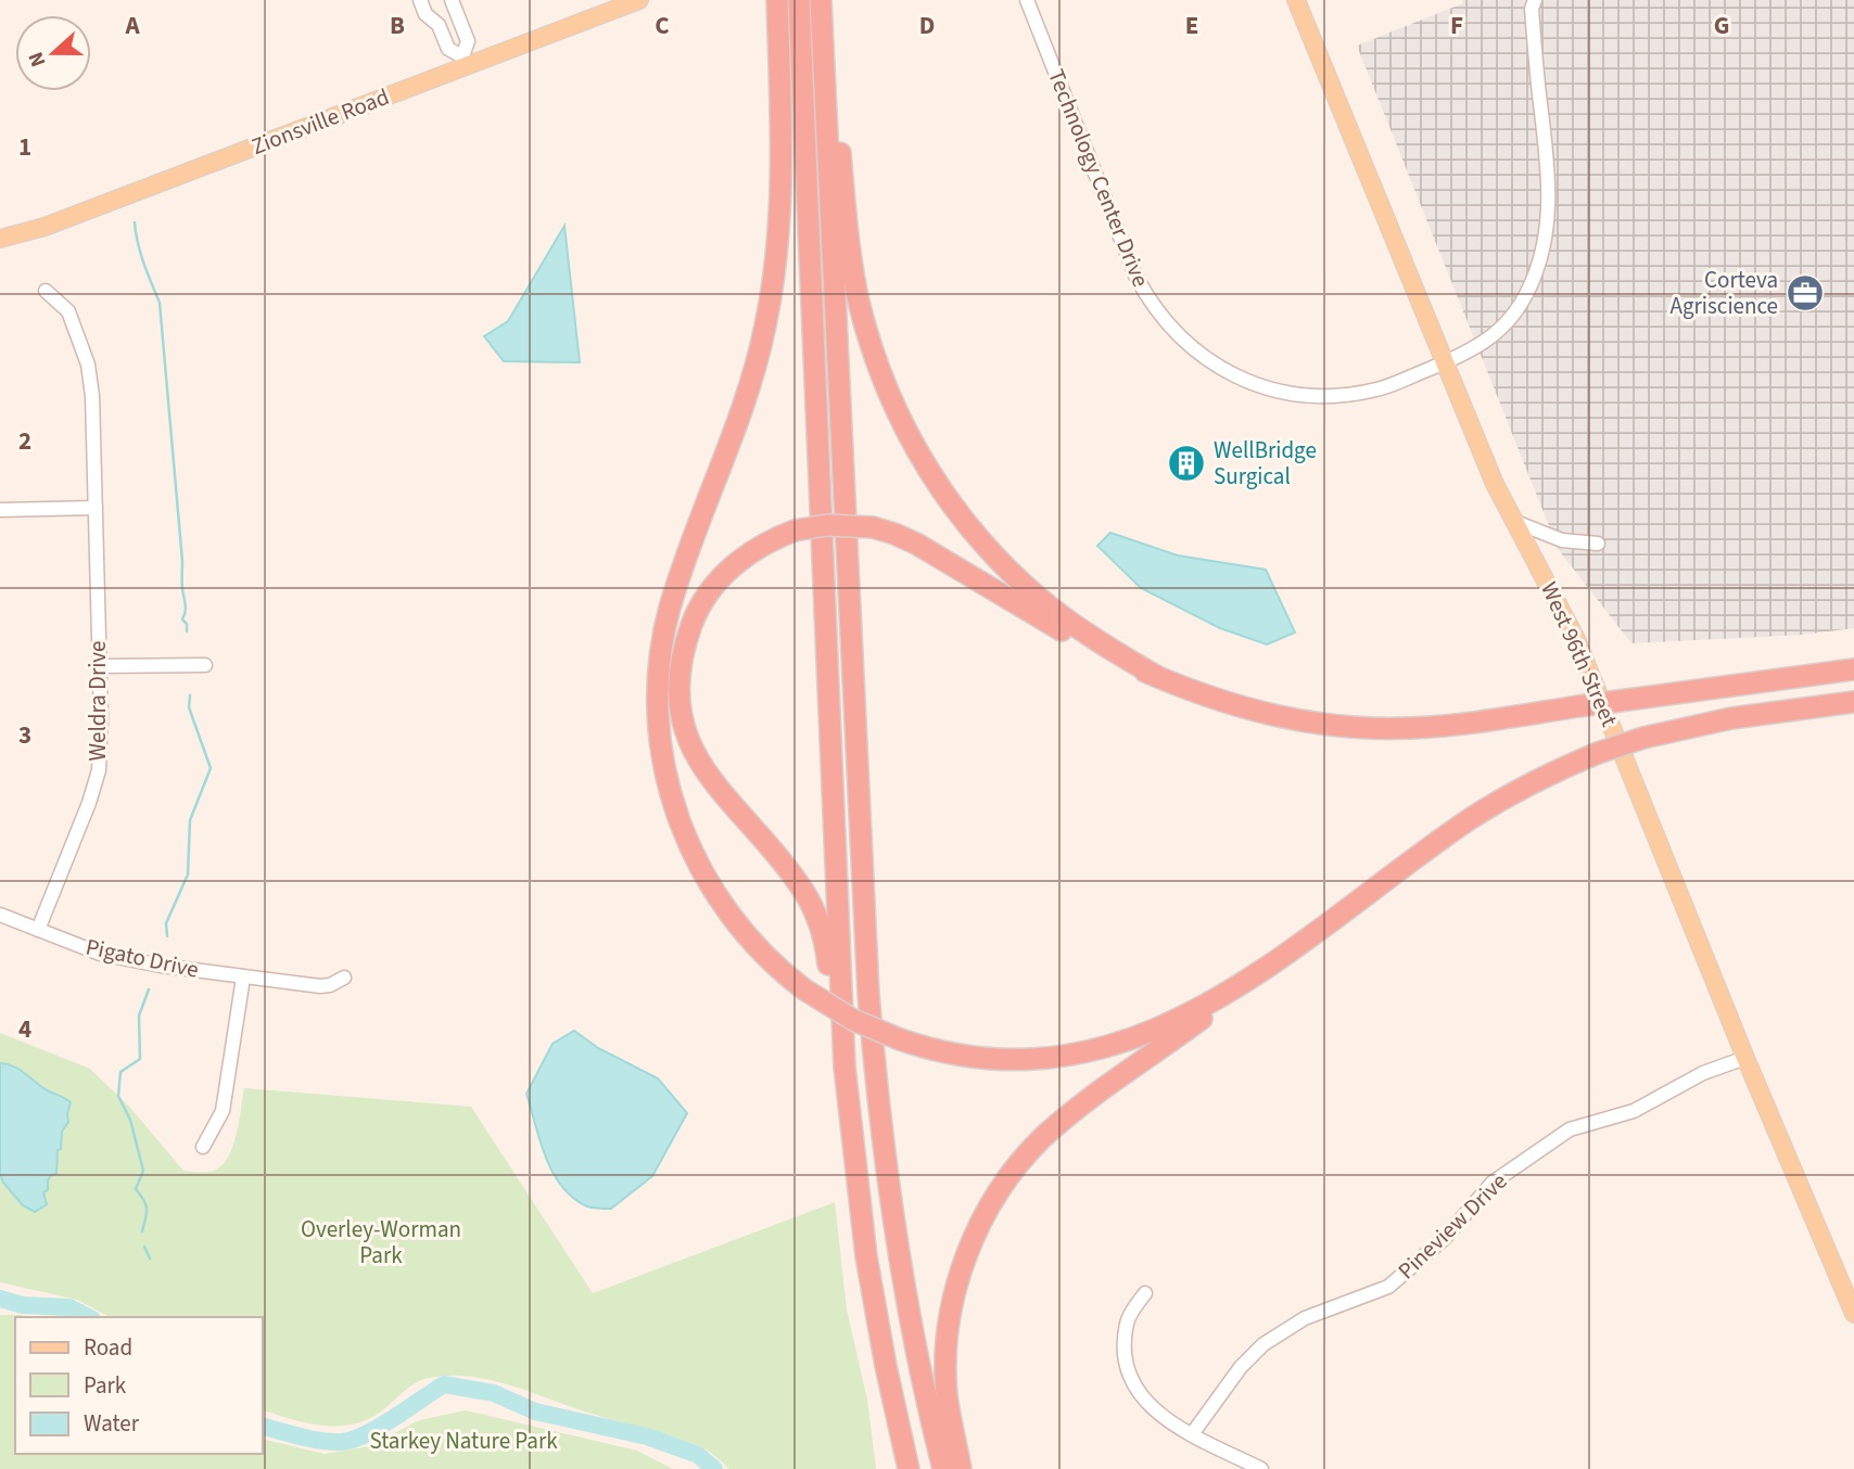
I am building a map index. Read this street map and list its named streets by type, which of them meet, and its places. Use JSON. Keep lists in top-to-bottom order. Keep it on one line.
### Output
{"streets":{"main road":["Zionsville Road","West 96th Street"],"street":["Technology Center Drive","Weldra Drive","Pigato Drive","Pineview Drive"]},"crossings":[["Technology Center Drive","West 96th Street"],["West 96th Street","Pineview Drive"],["Weldra Drive","Pigato Drive"]],"parks":["Overley-Worman Park","Starkey Nature Park"],"places":{"office":["Corteva Agriscience"],"building":["WellBridge Surgical"]},"legend":["Road","Park","Water"],"north":"left","grid":{"columns":["A","B","C","D","E","F","G"],"rows":["1","2","3","4"]}}
